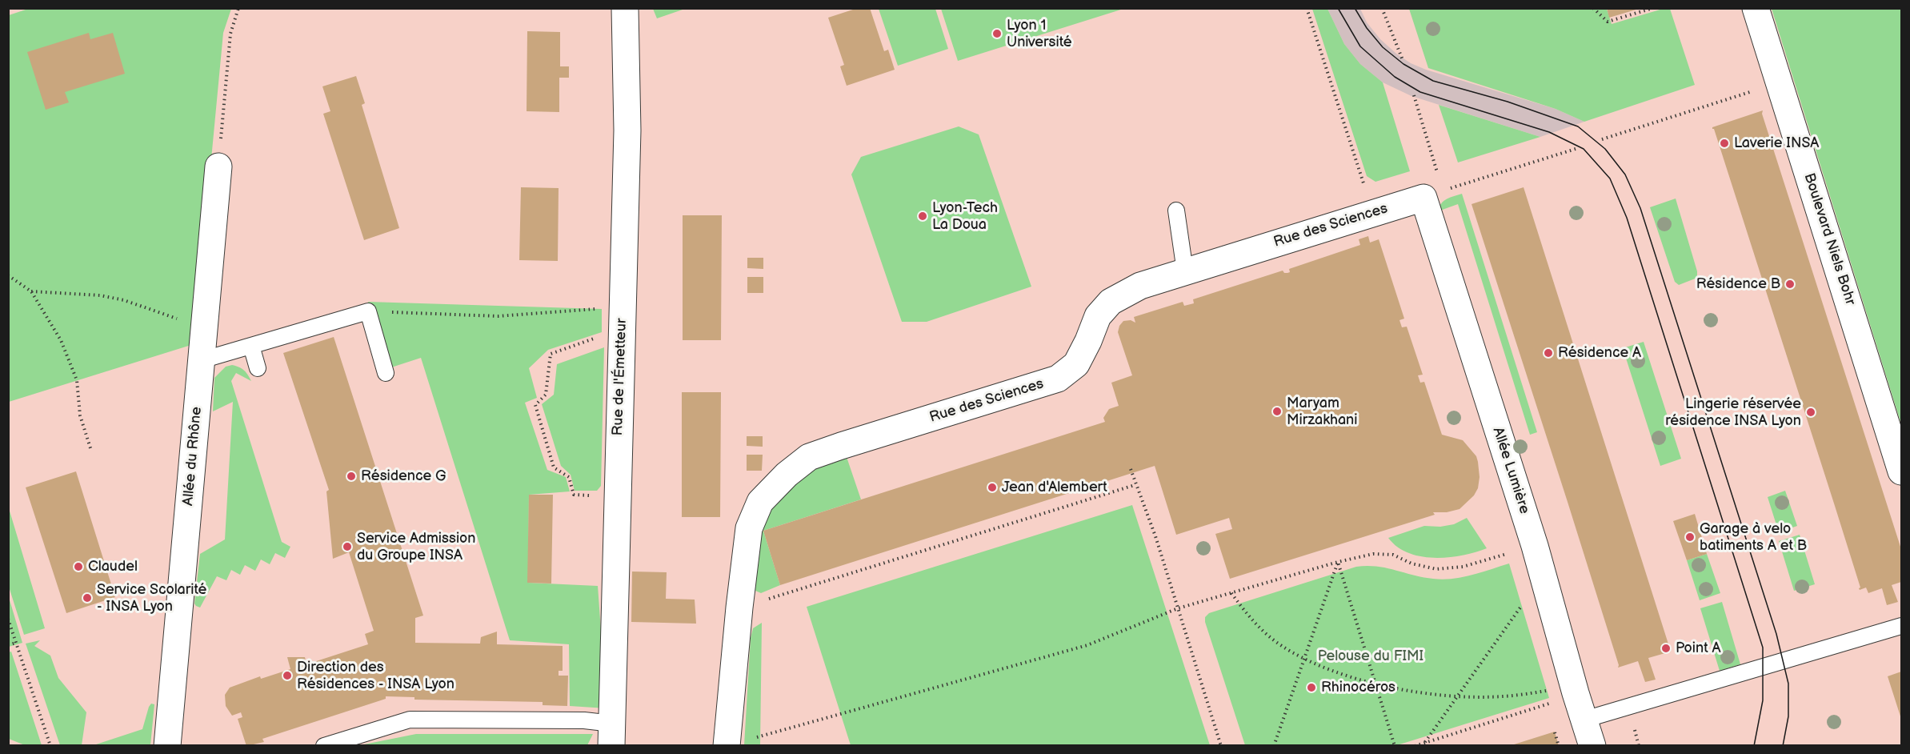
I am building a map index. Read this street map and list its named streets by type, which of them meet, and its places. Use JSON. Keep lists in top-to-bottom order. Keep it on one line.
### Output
{"streets":{"street":["Rue des Sciences","Boulevard Niels Bohr","Rue de l'Émetteur","Allée du Rhône","Allée Lumière"]},"crossings":[["Rue des Sciences","Allée Lumière"]],"parks":["Pelouse du FIMI"],"places":["Lyon 1 Université","Laverie INSA","Lyon-Tech La Doua","Résidence B","Résidence A","Maryam Mirzakhani","Lingerie réservée résidence INSA Lyon","Résidence G","Jean d'Alembert","Garage à velo batiments A et B","Service Admission du Groupe INSA","Claudel","Service Scolarité - INSA Lyon","Point A","Direction des Résidences - INSA Lyon","Rhinocéros"]}
